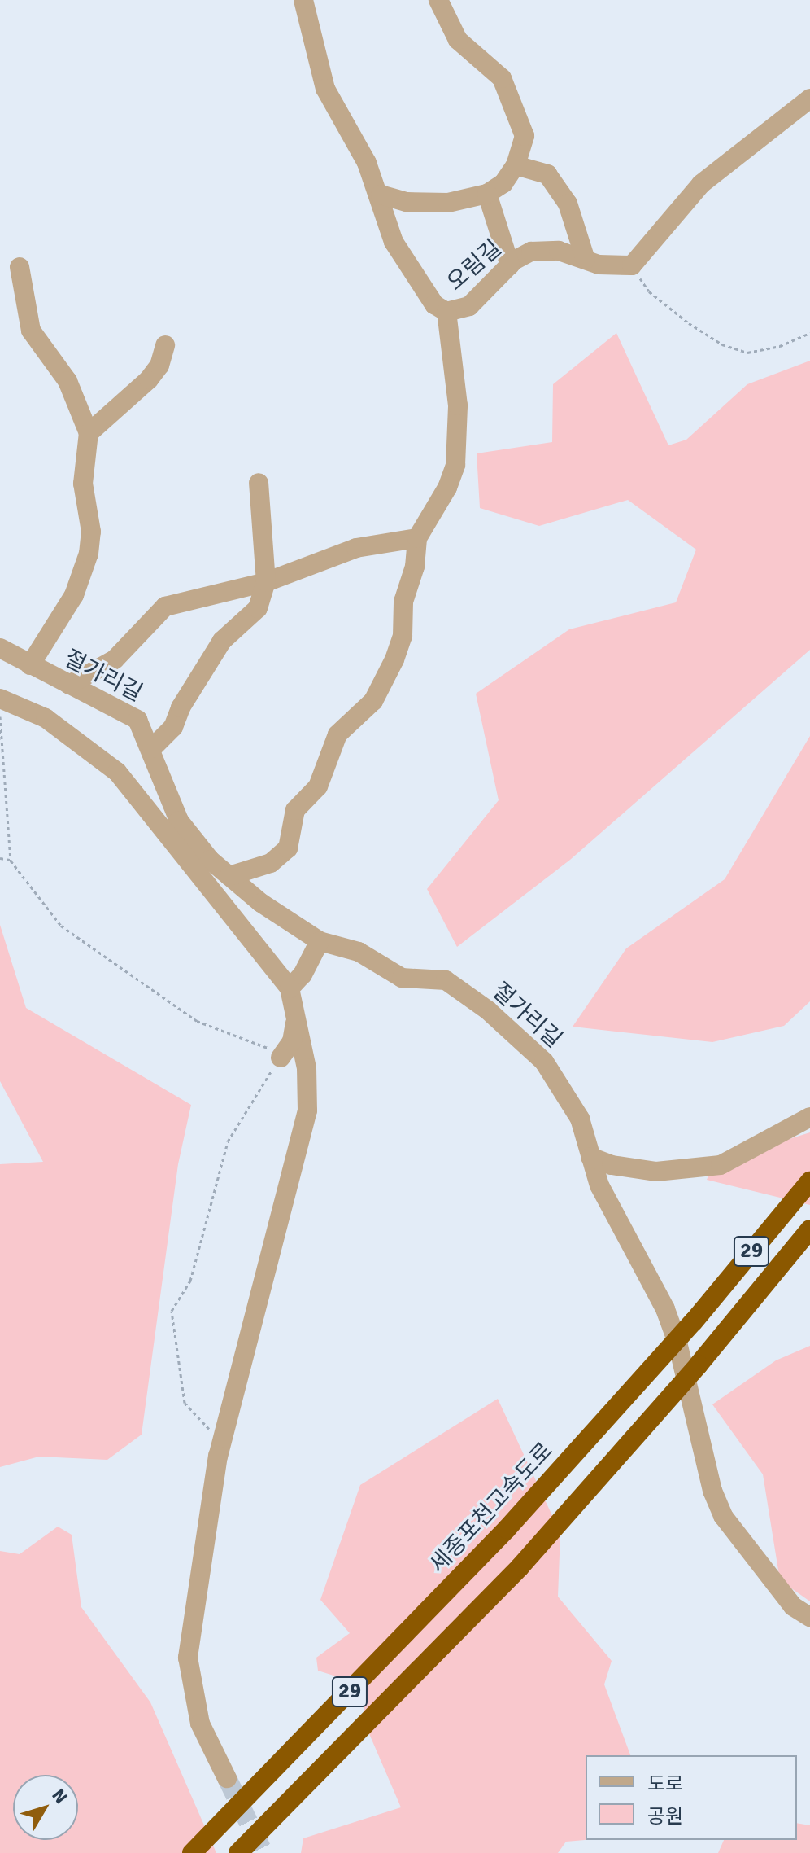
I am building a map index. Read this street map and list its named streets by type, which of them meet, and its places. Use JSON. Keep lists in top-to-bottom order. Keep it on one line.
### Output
{"streets":{"highway":["29","세종포천고속도로"],"street":["오림길","절가리길"]},"legend":["도로","공원"],"north":"top right"}
